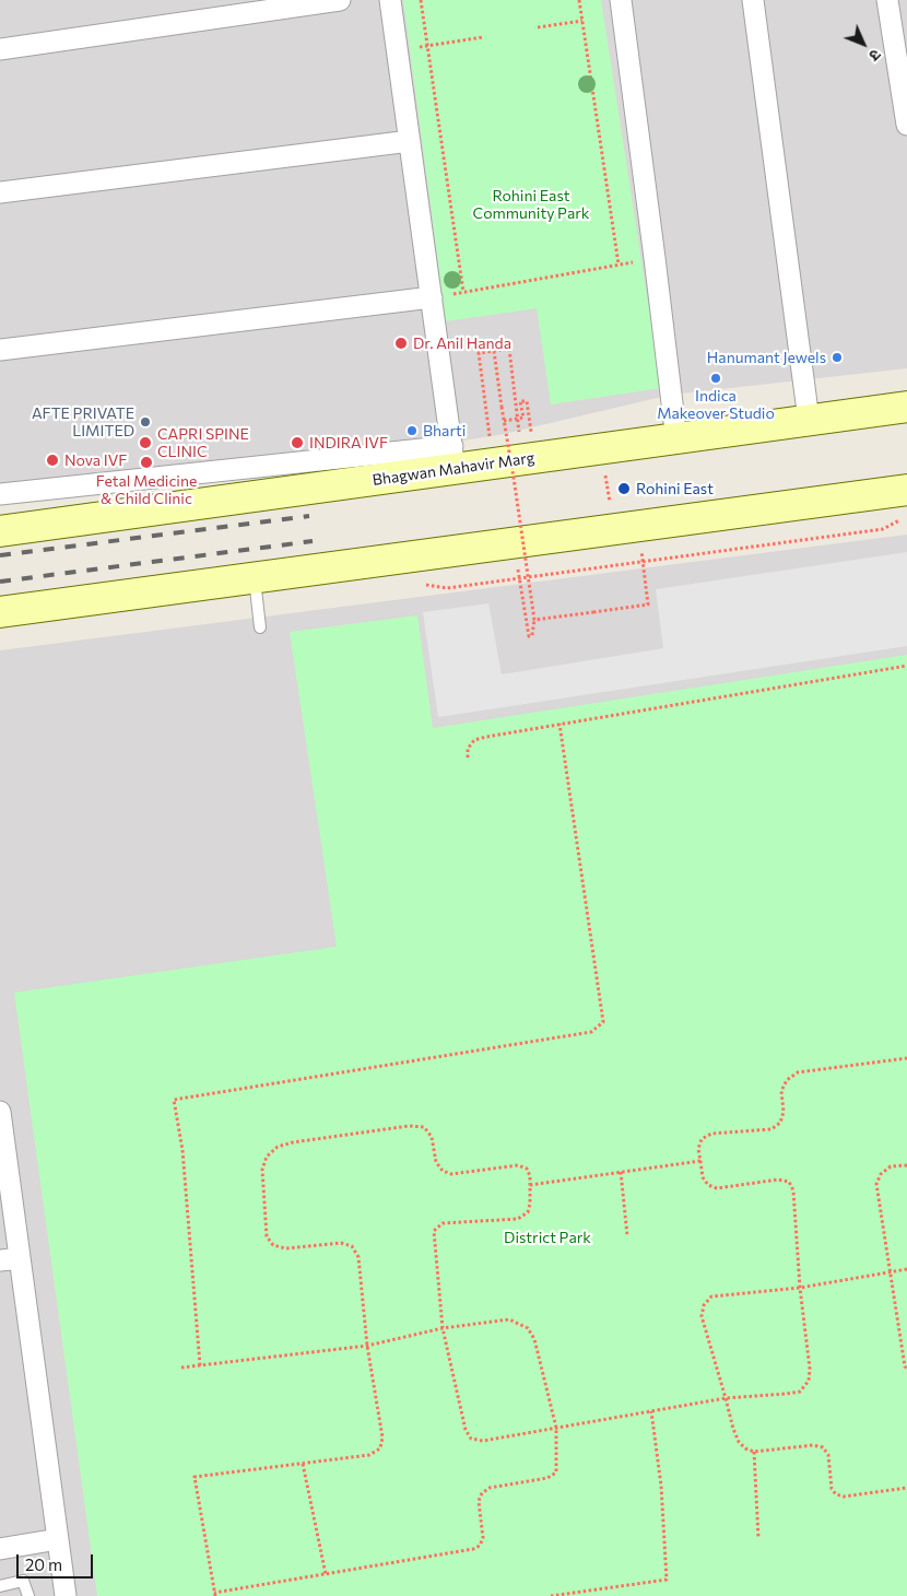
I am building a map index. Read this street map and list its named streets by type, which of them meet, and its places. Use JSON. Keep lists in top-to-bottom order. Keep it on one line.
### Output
{"streets":{"main road":["Bhagwan Mahavir Marg"]},"parks":["Rohini East Community Park","District Park"],"places":["Dr. Anil Handa","Hanumant Jewels","Indica Makeover Studio","AFTE PRIVATE LIMITED","Bharti","CAPRI SPINE CLINIC","INDIRA IVF","Nova IVF","Fetal Medicine & Child Clinic","Rohini East"],"scale_bar":"20 m","north":"bottom right"}
